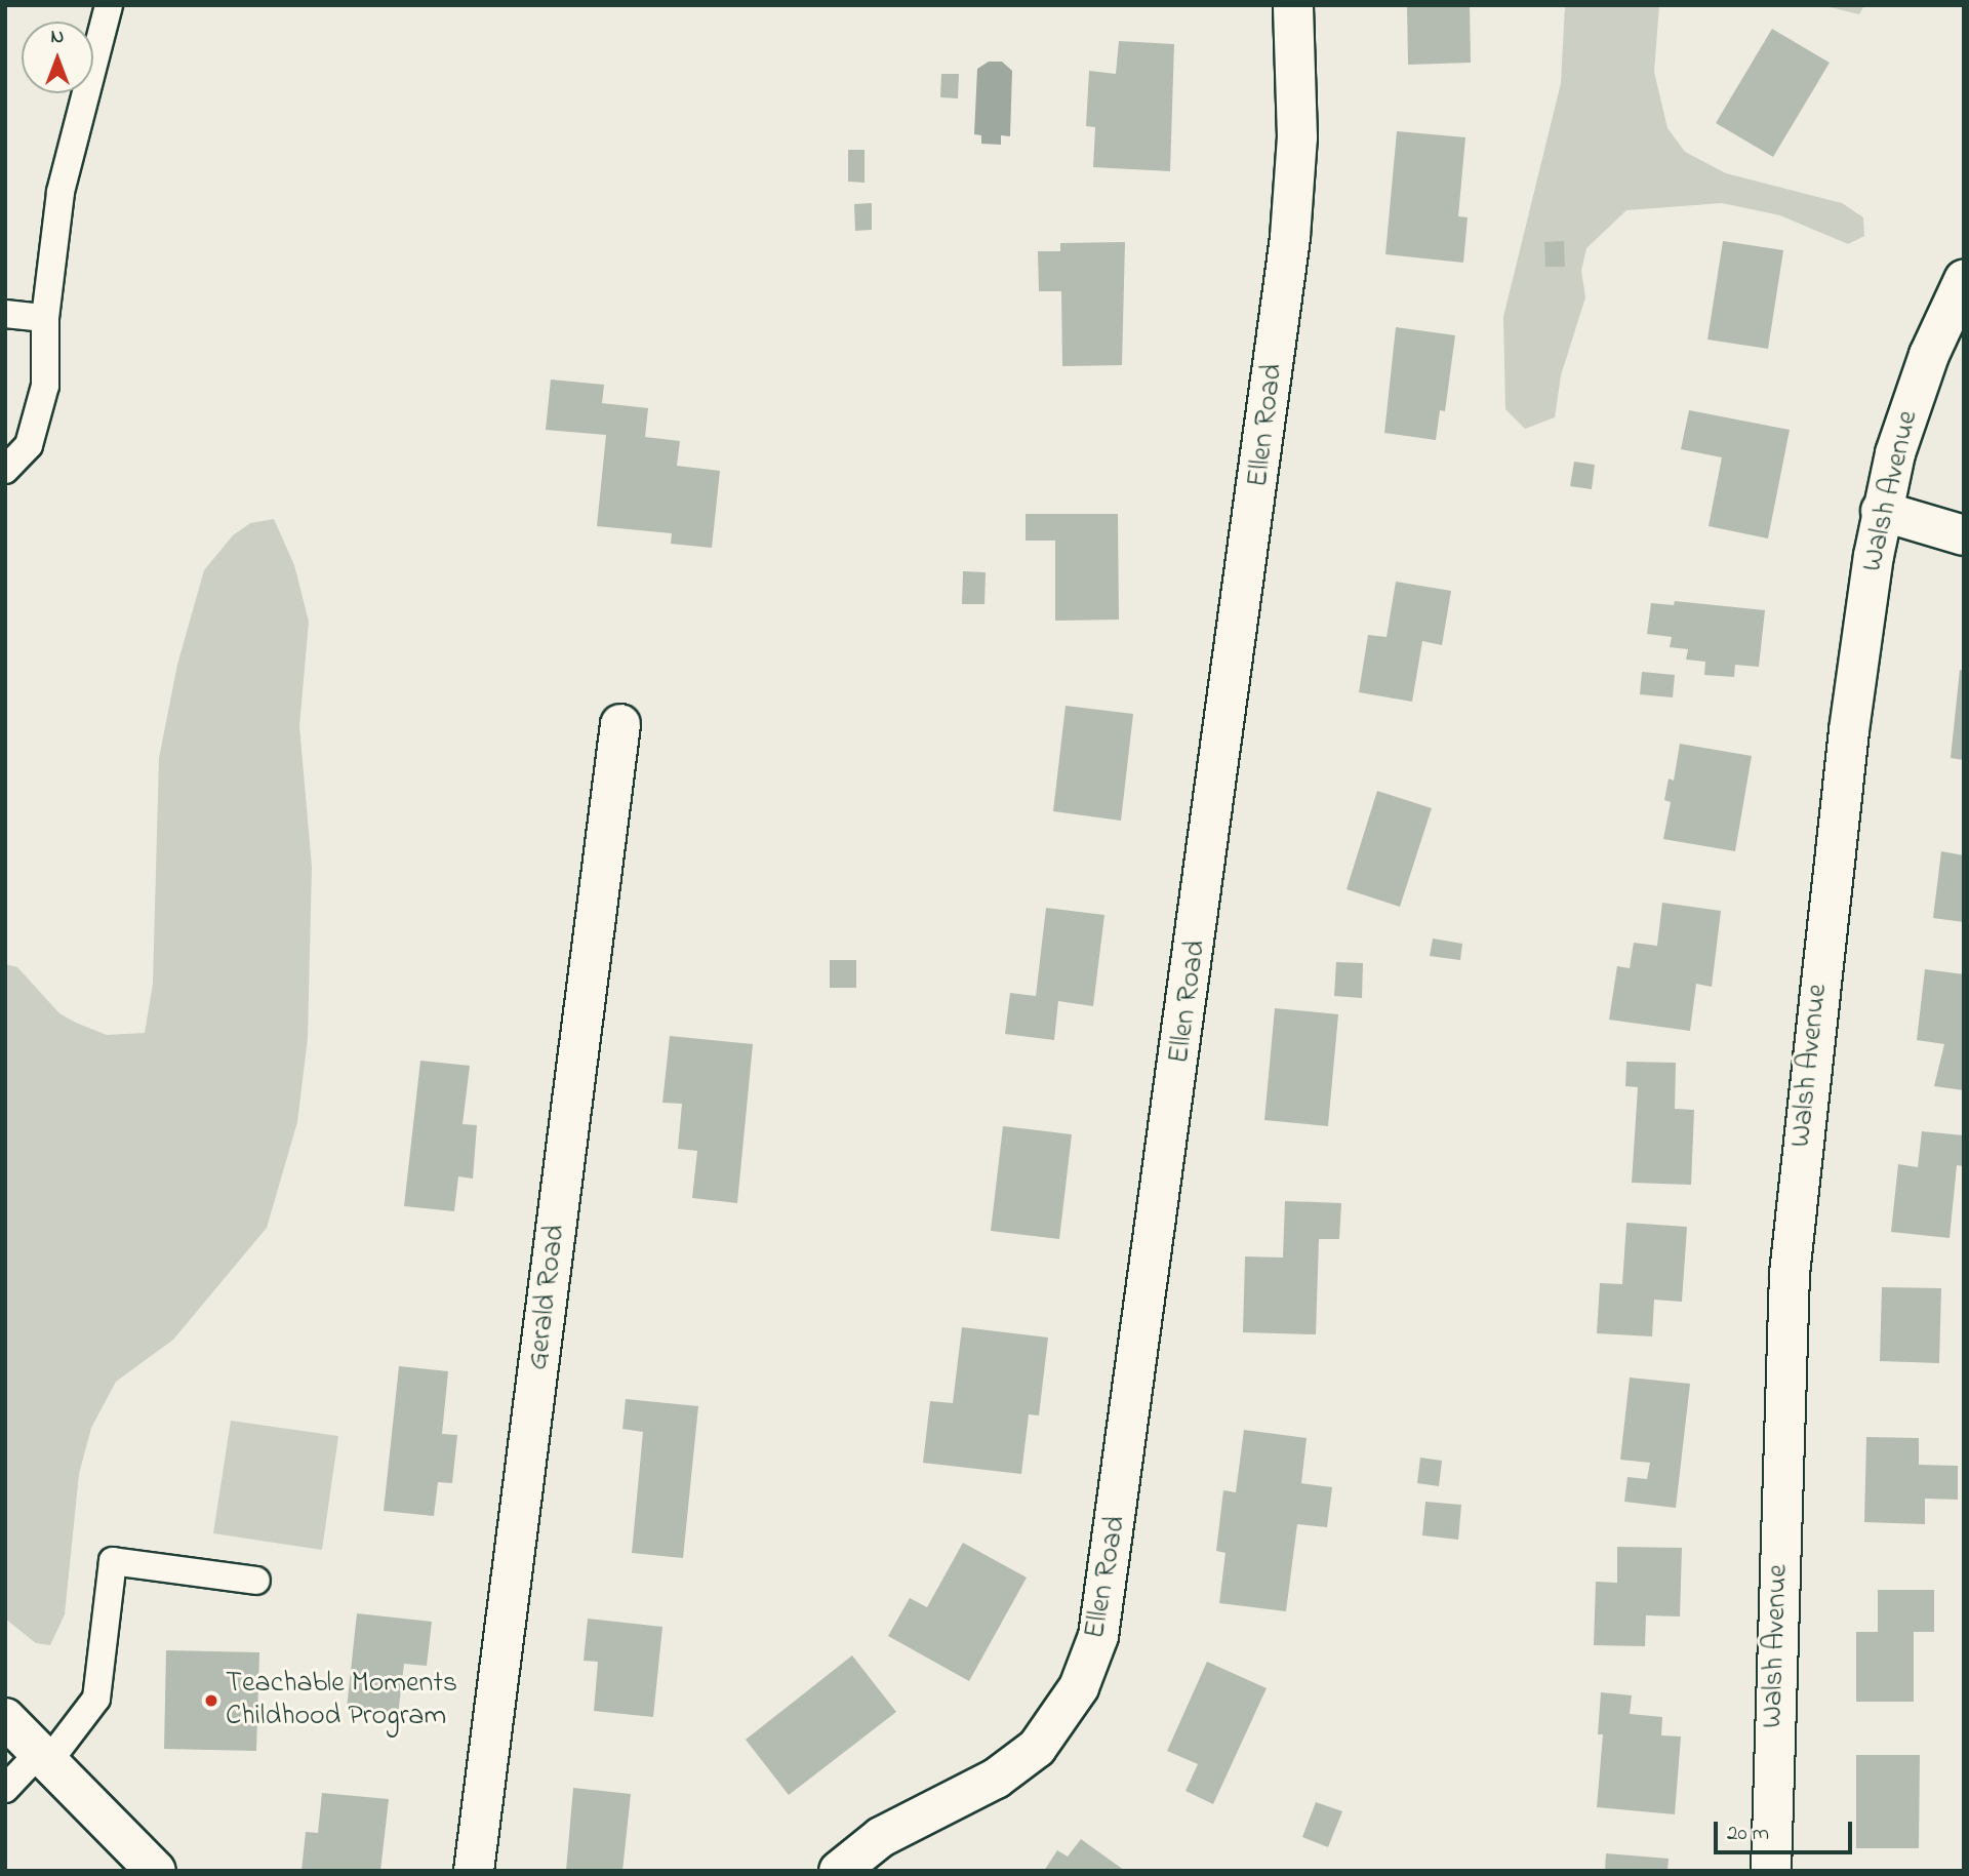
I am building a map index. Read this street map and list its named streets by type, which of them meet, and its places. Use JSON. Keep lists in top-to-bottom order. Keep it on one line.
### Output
{"streets":{"street":["Ellen Road","Walsh Avenue","Gerald Road"]},"places":["Teachable Moments Childhood Program"],"scale_bar":"20 m","north":"top"}
